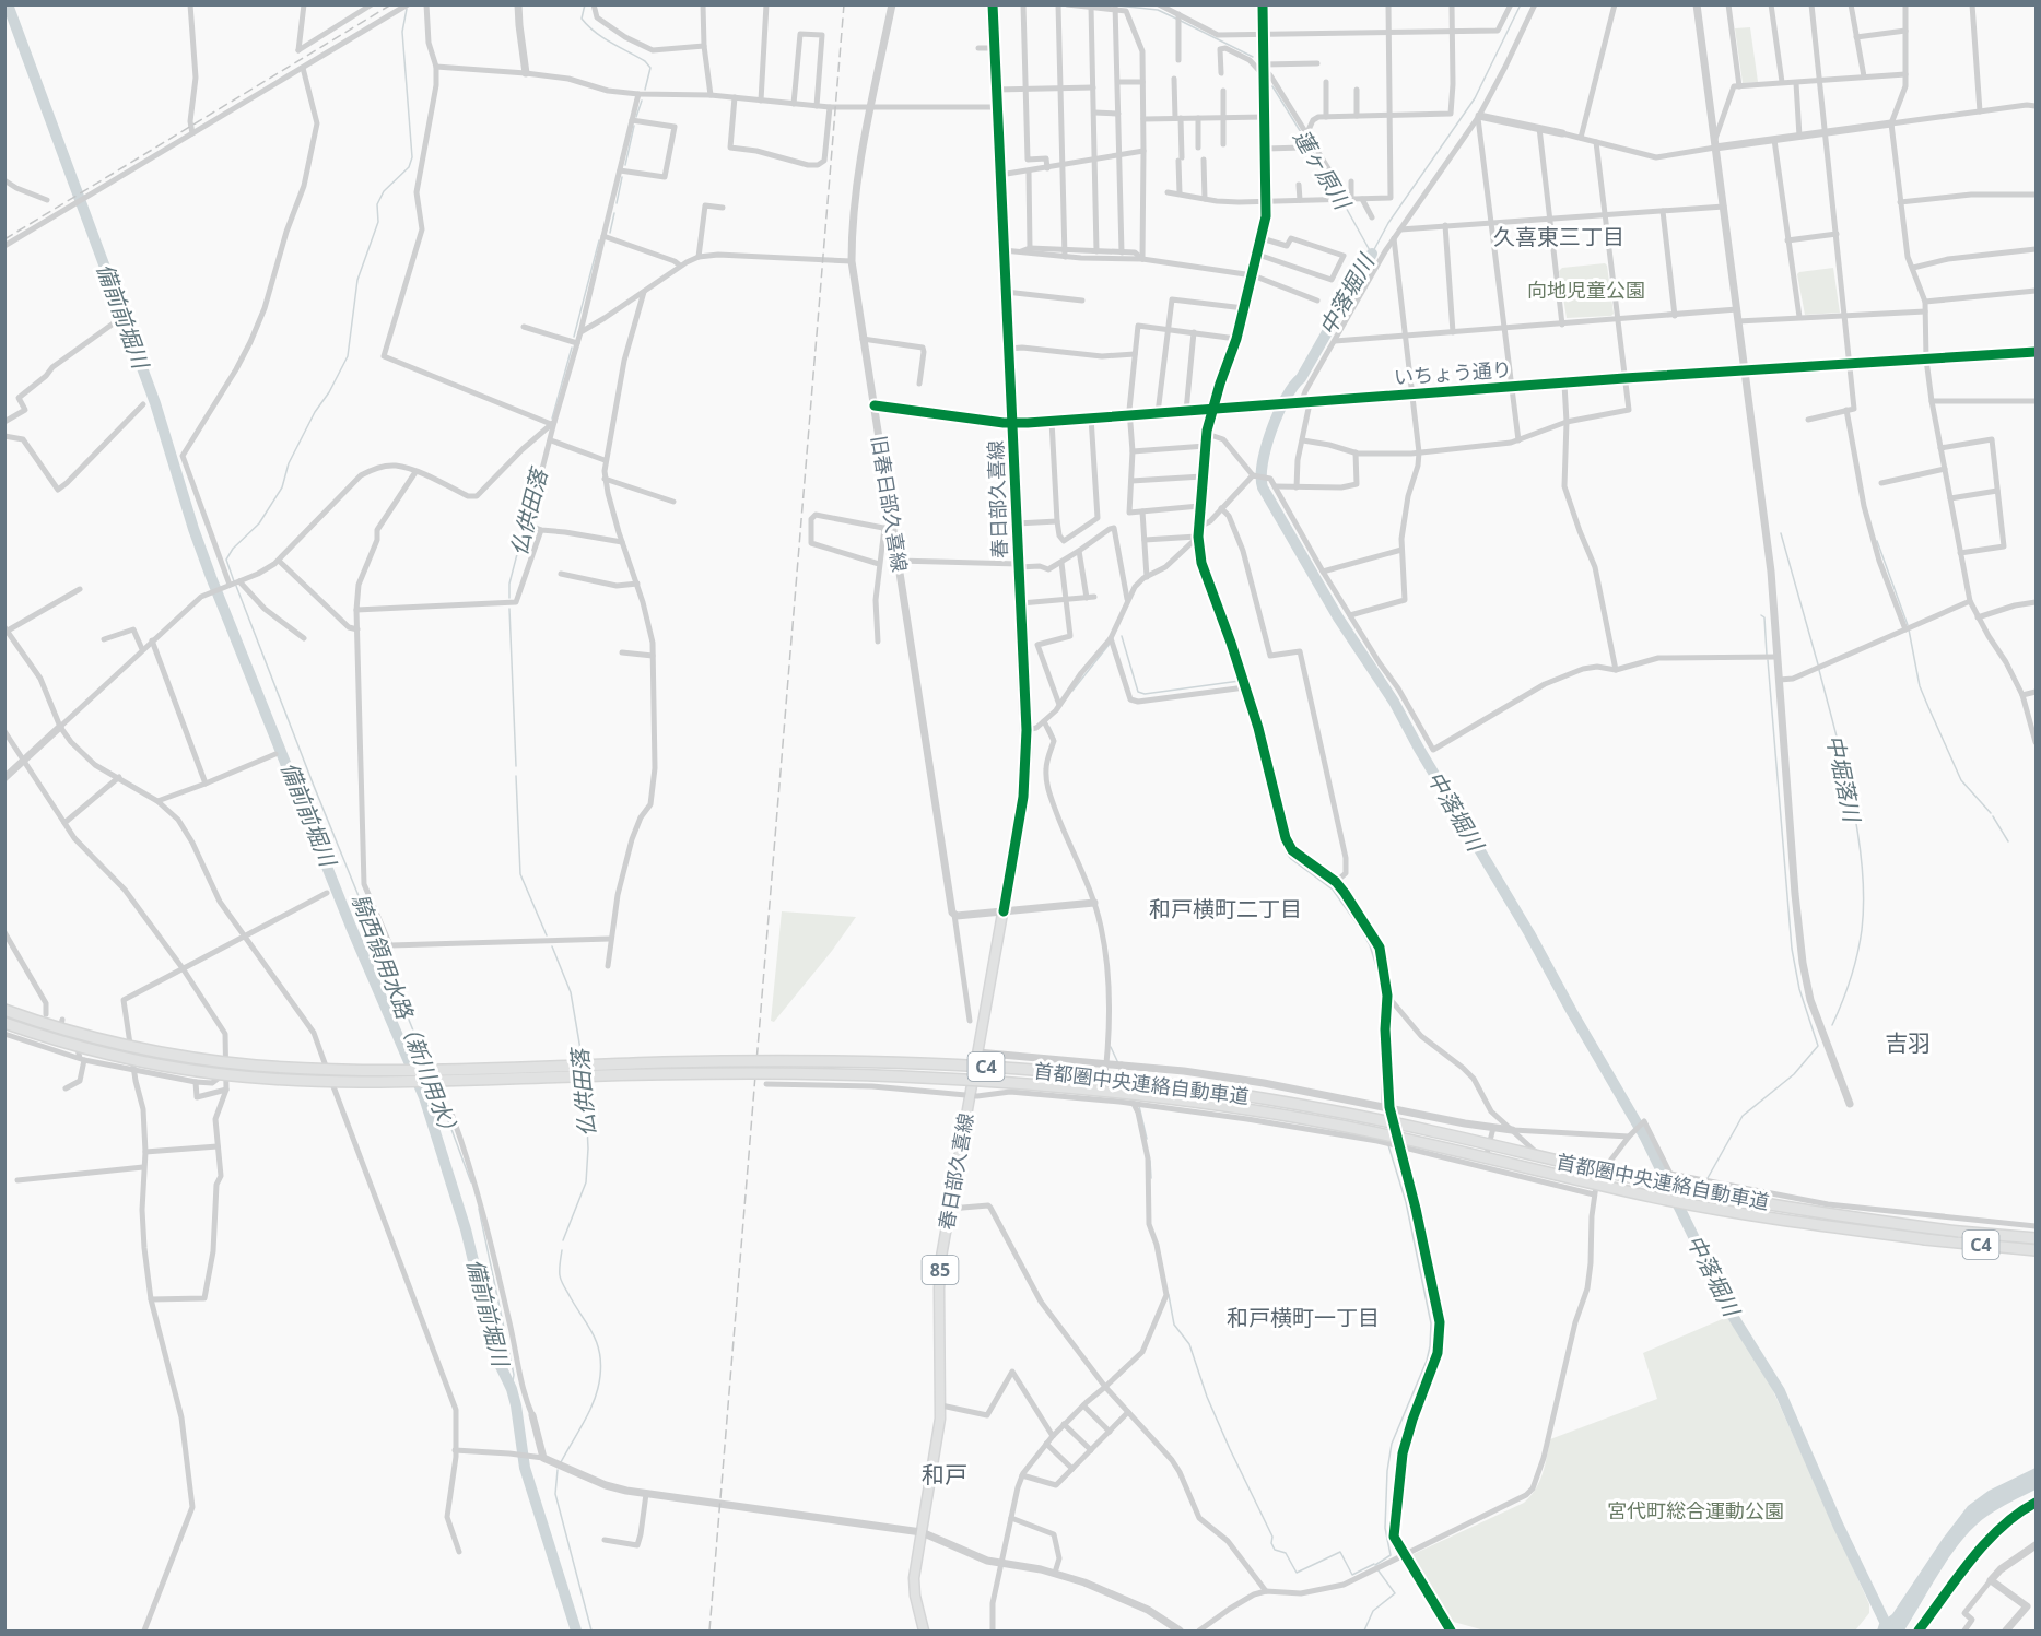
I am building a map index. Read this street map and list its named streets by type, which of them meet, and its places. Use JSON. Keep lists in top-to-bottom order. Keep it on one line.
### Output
{"streets":{"highway":["C4","首都圏中央連絡自動車道"],"main road":["春日部久喜線","85"],"street":["いちょう通り","旧春日部久喜線"]},"crossings":[["いちょう通り","春日部久喜線"],["いちょう通り","旧春日部久喜線"]],"districts":["久喜東三丁目","和戸横町二丁目","吉羽","和戸横町一丁目","和戸"],"water":["蓮ヶ原川","中落堀川","備前前堀川","仏供田落","中堀落川","騎西領用水路（新川用水）"],"parks":["向地児童公園","宮代町総合運動公園"]}
